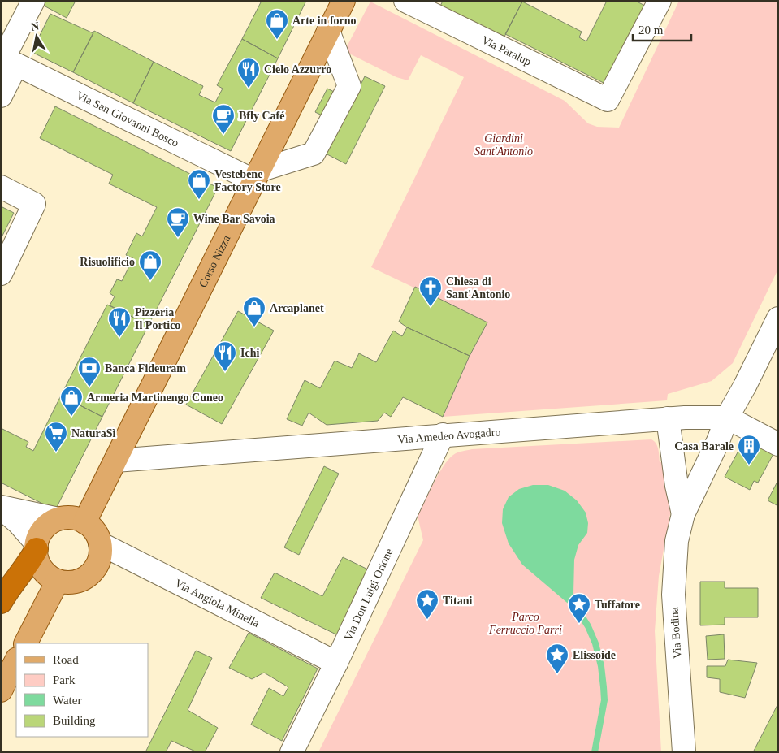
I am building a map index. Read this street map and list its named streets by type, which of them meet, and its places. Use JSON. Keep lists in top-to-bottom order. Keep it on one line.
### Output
{"streets":{"main road":["Corso Nizza"],"street":["Via Paralup","Via San Giovanni Bosco","Via Amedeo Avogadro","Via Don Luigi Orione","Via Angiola Minella","Via Bodina"]},"crossings":[["Via San Giovanni Bosco","Corso Nizza"],["Corso Nizza","Via Amedeo Avogadro"],["Corso Nizza","Via Angiola Minella"],["Via Amedeo Avogadro","Via Don Luigi Orione"],["Via Amedeo Avogadro","Via Bodina"],["Via Don Luigi Orione","Via Angiola Minella"]],"parks":["Giardini Sant'Antonio","Parco Ferruccio Parri"],"places":{"shop":["Arte in forno","Vestebene Factory Store","Risuolificio","Arcaplanet","Armeria Martinengo Cuneo"],"restaurant":["Cielo Azzurro","Pizzeria Il Portico","Ichi"],"cafe":["Bfly Café","Wine Bar Savoia"],"church":["Chiesa di Sant'Antonio"],"bank":["Banca Fideuram"],"supermarket":["NaturaSì"],"building":["Casa Barale"],"place":["Titani","Tuffatore","Elissoide"]},"legend":["Road","Park","Water","Building"],"scale_bar":"20 m","north":"top"}
